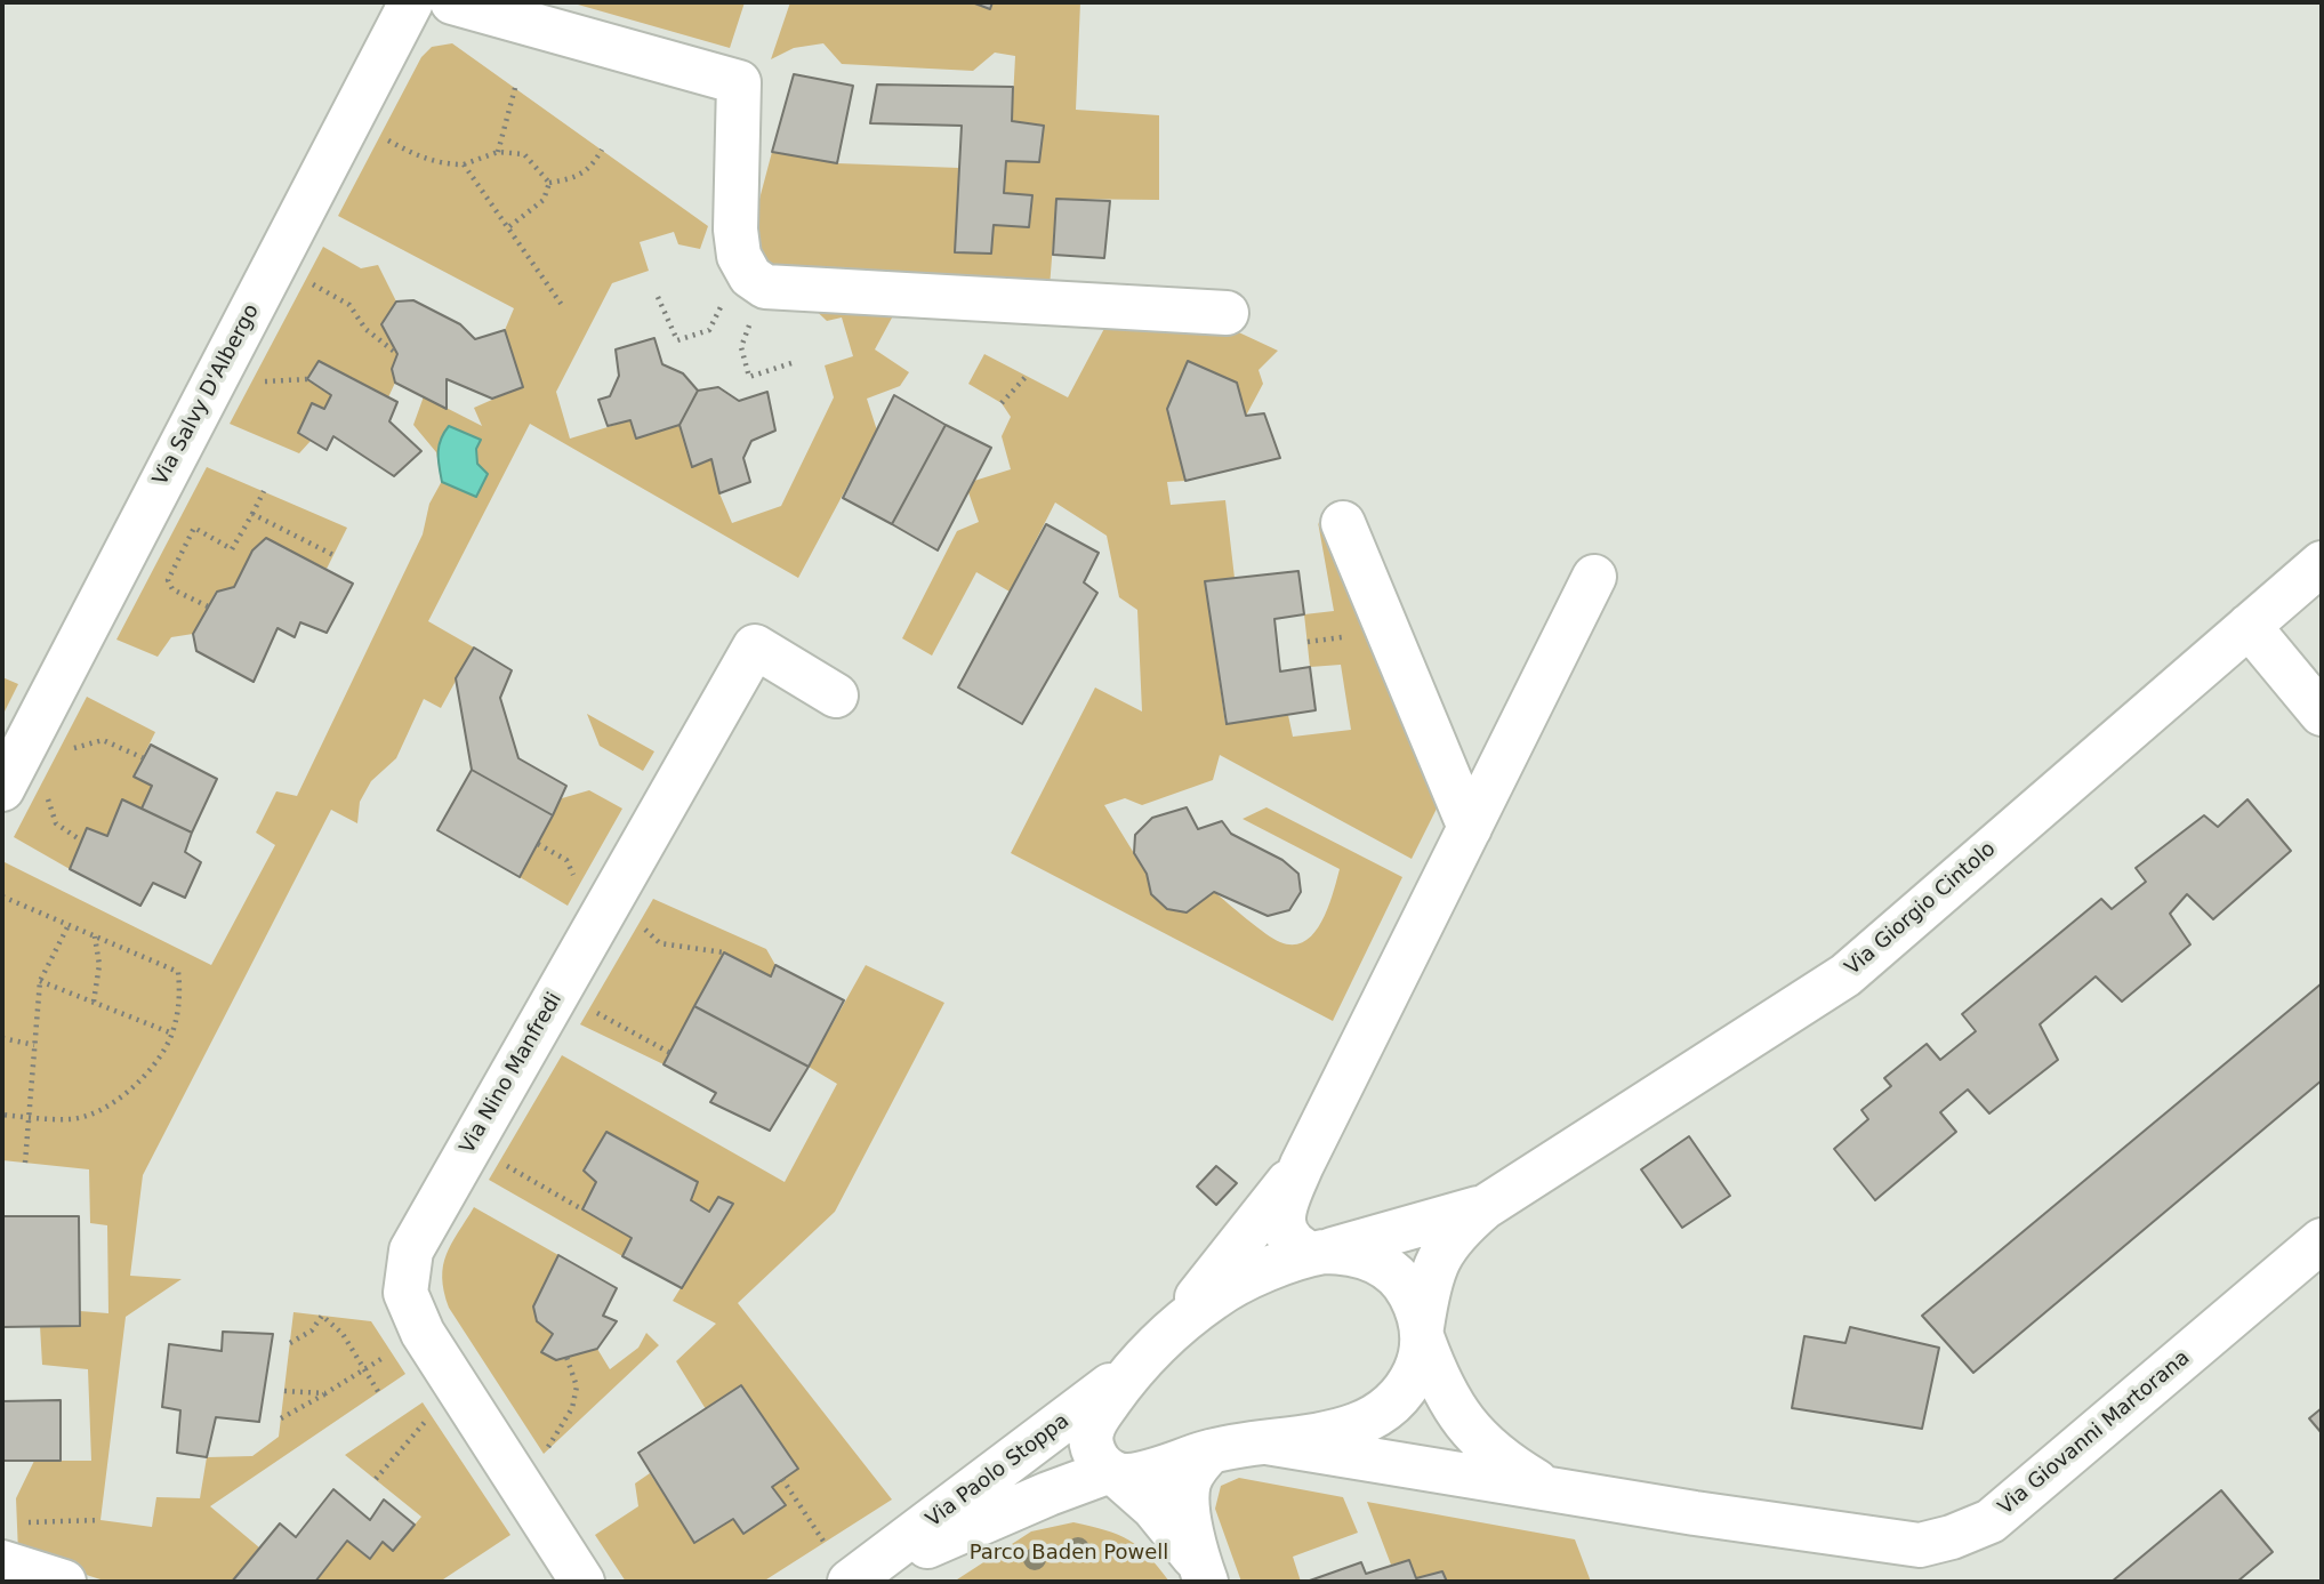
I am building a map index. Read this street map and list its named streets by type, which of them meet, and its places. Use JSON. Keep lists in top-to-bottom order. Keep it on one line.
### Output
{"streets":{"street":["Via Salvy D'Albergo","Via Giorgio Cintolo","Via Nino Manfredi","Via Giovanni Martorana","Via Paolo Stoppa"]},"crossings":[["Via Giorgio Cintolo","Via Giovanni Martorana"],["Via Giorgio Cintolo","Via Paolo Stoppa"],["Via Giovanni Martorana","Via Paolo Stoppa"]],"parks":["Parco Baden Powell"]}
